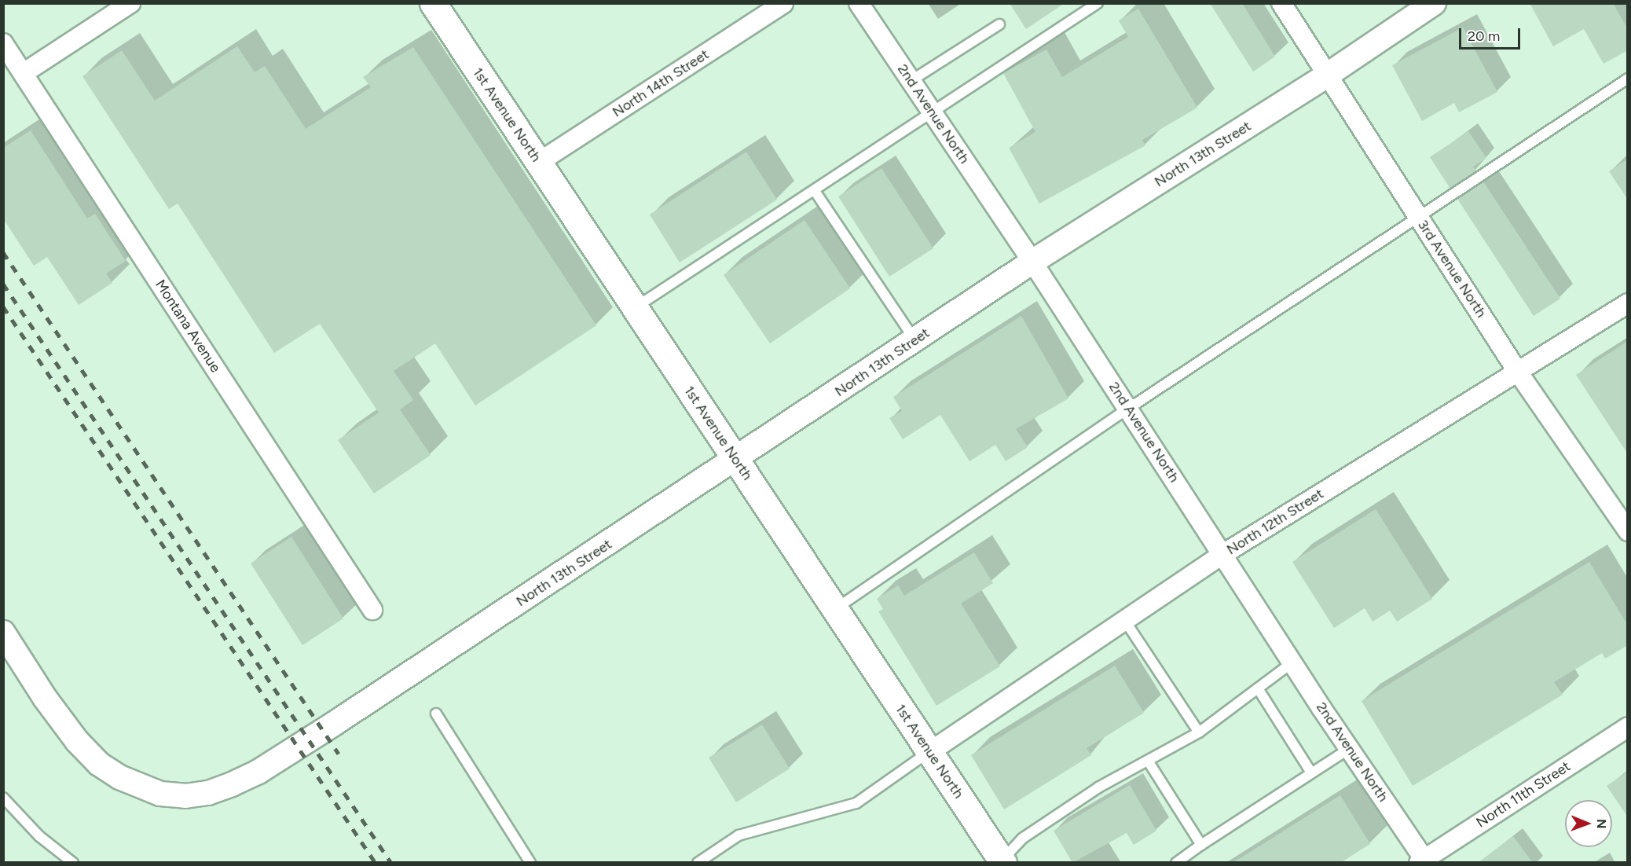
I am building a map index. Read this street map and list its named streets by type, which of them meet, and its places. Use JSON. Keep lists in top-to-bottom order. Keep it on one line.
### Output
{"streets":{"main road":["1st Avenue North"],"street":["North 14th Street","2nd Avenue North","North 13th Street","3rd Avenue North","Montana Avenue","North 12th Street","North 11th Street"]},"crossings":[["North 14th Street","1st Avenue North"],["2nd Avenue North","North 13th Street"],["2nd Avenue North","North 12th Street"],["2nd Avenue North","North 11th Street"],["1st Avenue North","North 13th Street"],["1st Avenue North","North 12th Street"],["North 13th Street","3rd Avenue North"],["3rd Avenue North","North 12th Street"]],"scale_bar":"20 m","north":"right"}
